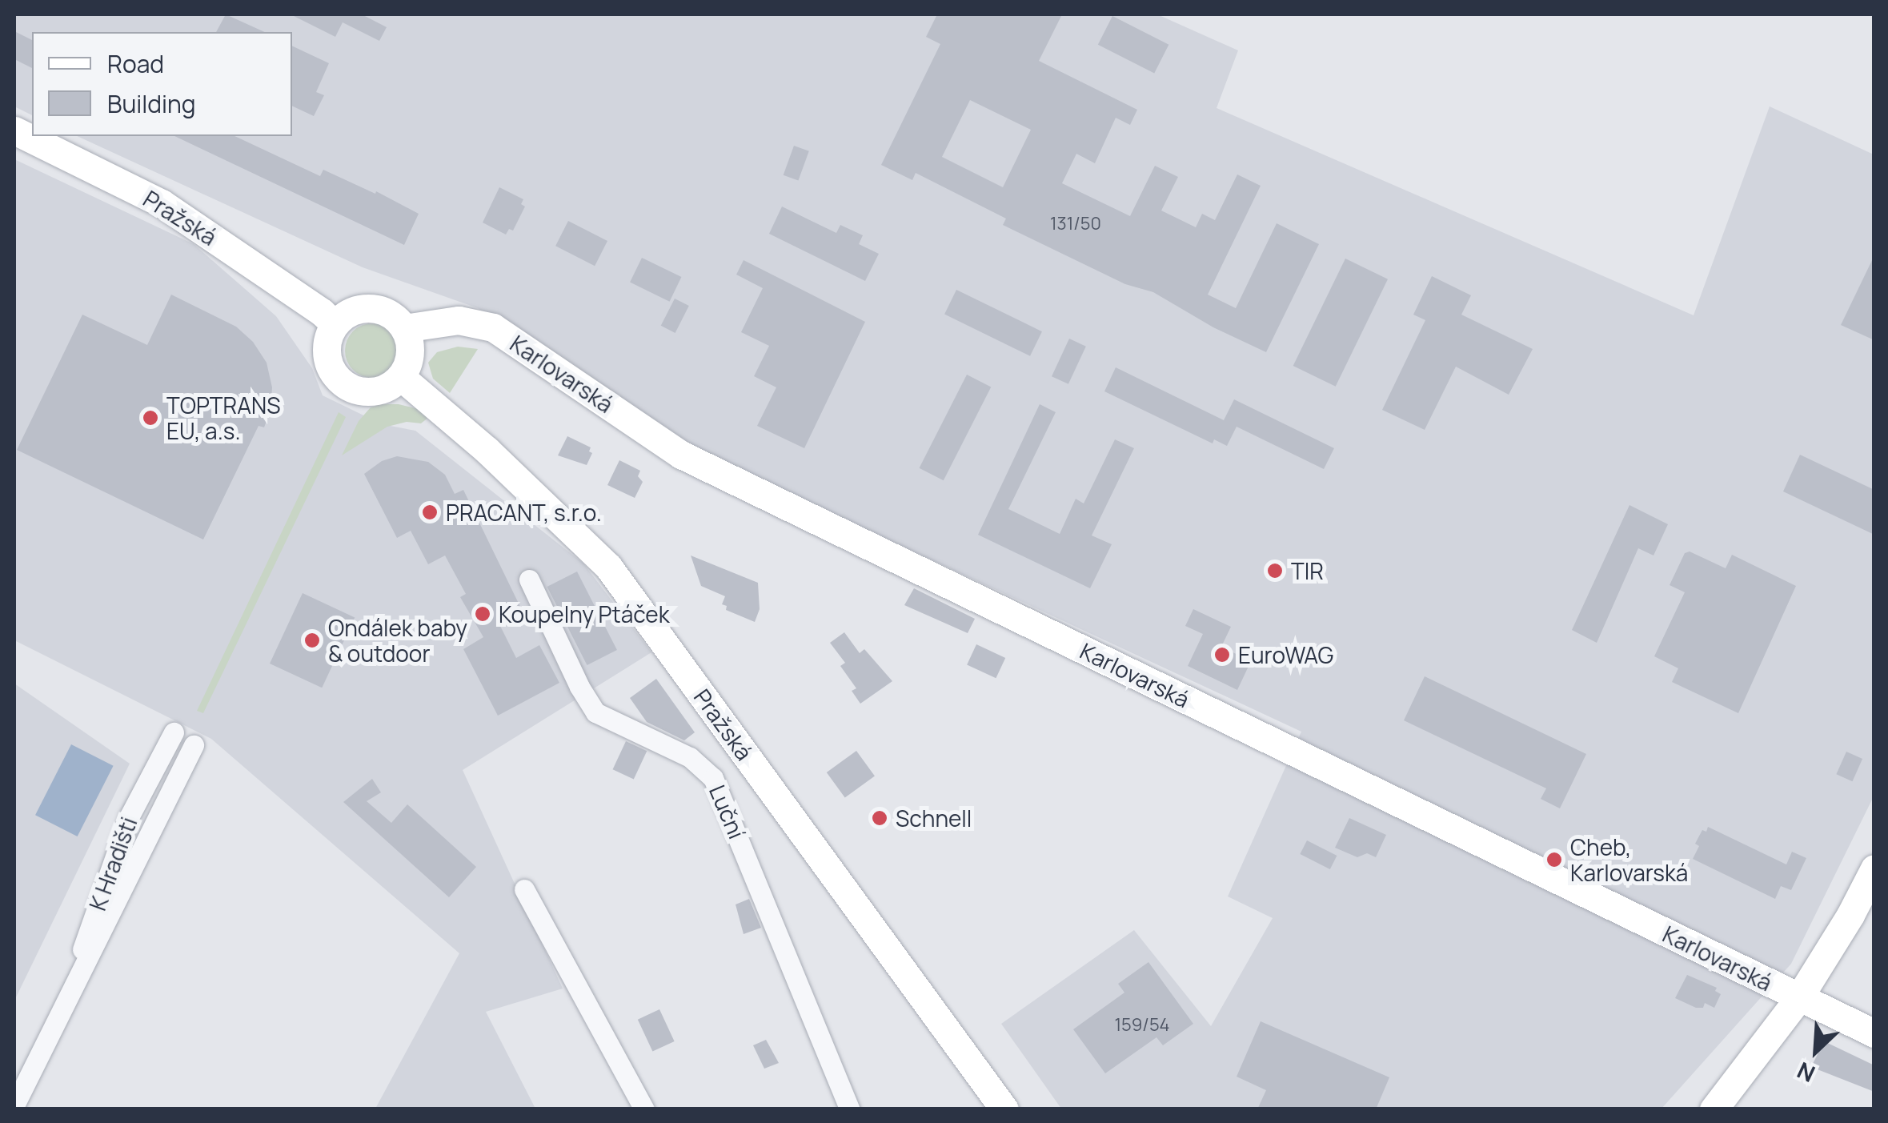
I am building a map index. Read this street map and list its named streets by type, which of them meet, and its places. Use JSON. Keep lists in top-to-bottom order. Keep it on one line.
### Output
{"streets":{"main road":["Pražská","Karlovarská"],"street":["Luční","K Hradišti"]},"crossings":[["Pražská","Karlovarská"]],"places":["TOPTRANS EU, a.s.","PRACANT, s.r.o.","TIR","Koupelny Ptáček","Ondálek baby & outdoor","EuroWAG","Schnell","Cheb, Karlovarská"],"house_numbers":["131/50","159/54"],"legend":["Road","Building"],"north":"bottom left"}
